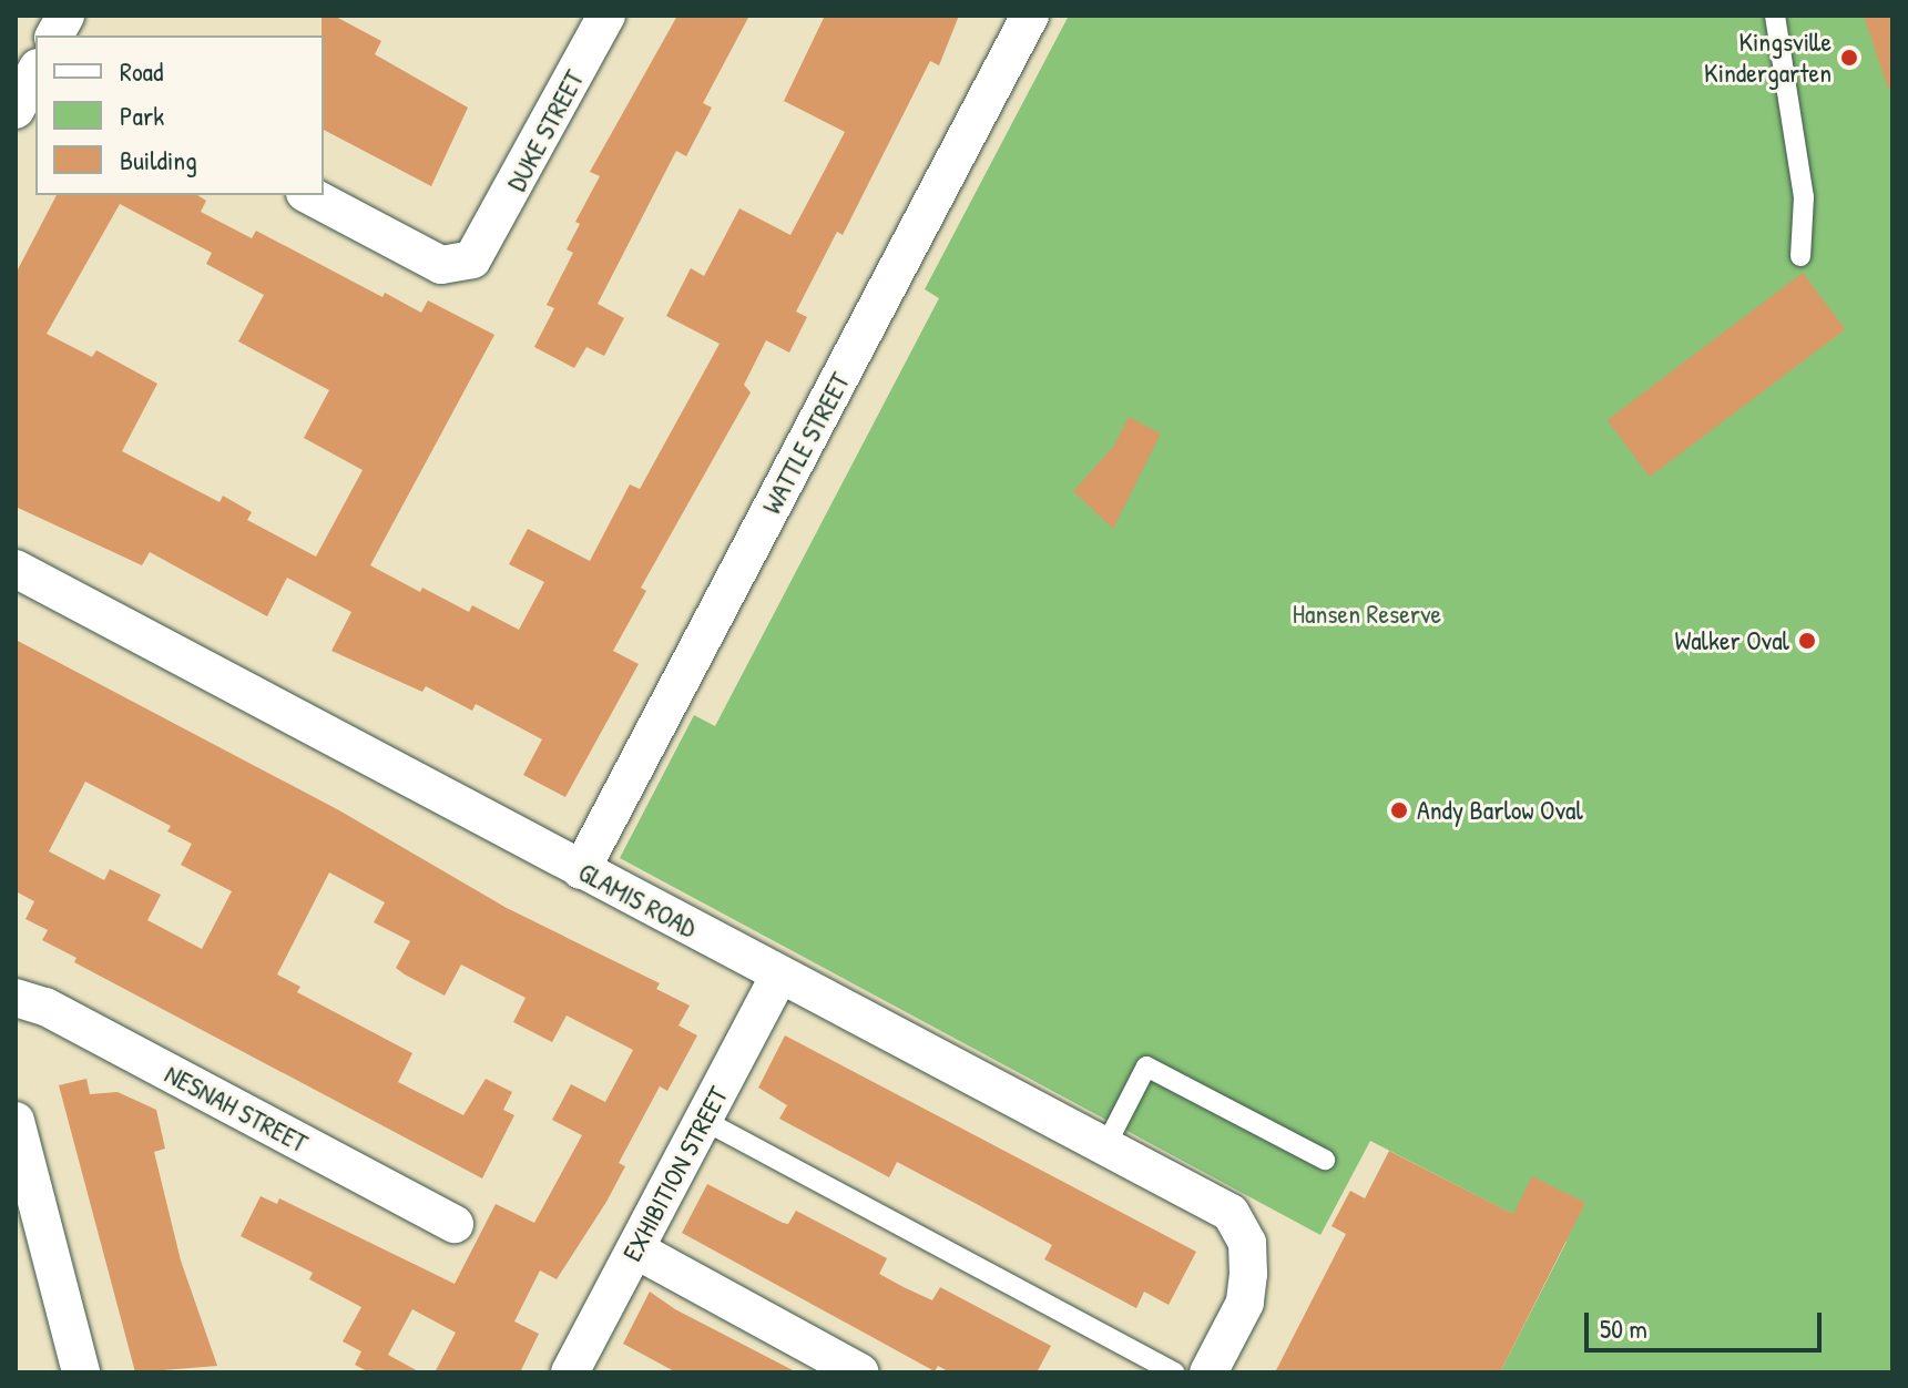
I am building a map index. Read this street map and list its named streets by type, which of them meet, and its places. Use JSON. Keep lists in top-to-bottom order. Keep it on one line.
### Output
{"streets":{"street":["DUKE STREET","WATTLE STREET","GLAMIS ROAD","NESNAH STREET","EXHIBITION STREET"]},"crossings":[["WATTLE STREET","GLAMIS ROAD"],["GLAMIS ROAD","EXHIBITION STREET"]],"parks":["Hansen Reserve"],"places":["Kingsville Kindergarten","Walker Oval","Andy Barlow Oval"],"legend":["Road","Park","Building"],"scale_bar":"50 m"}
